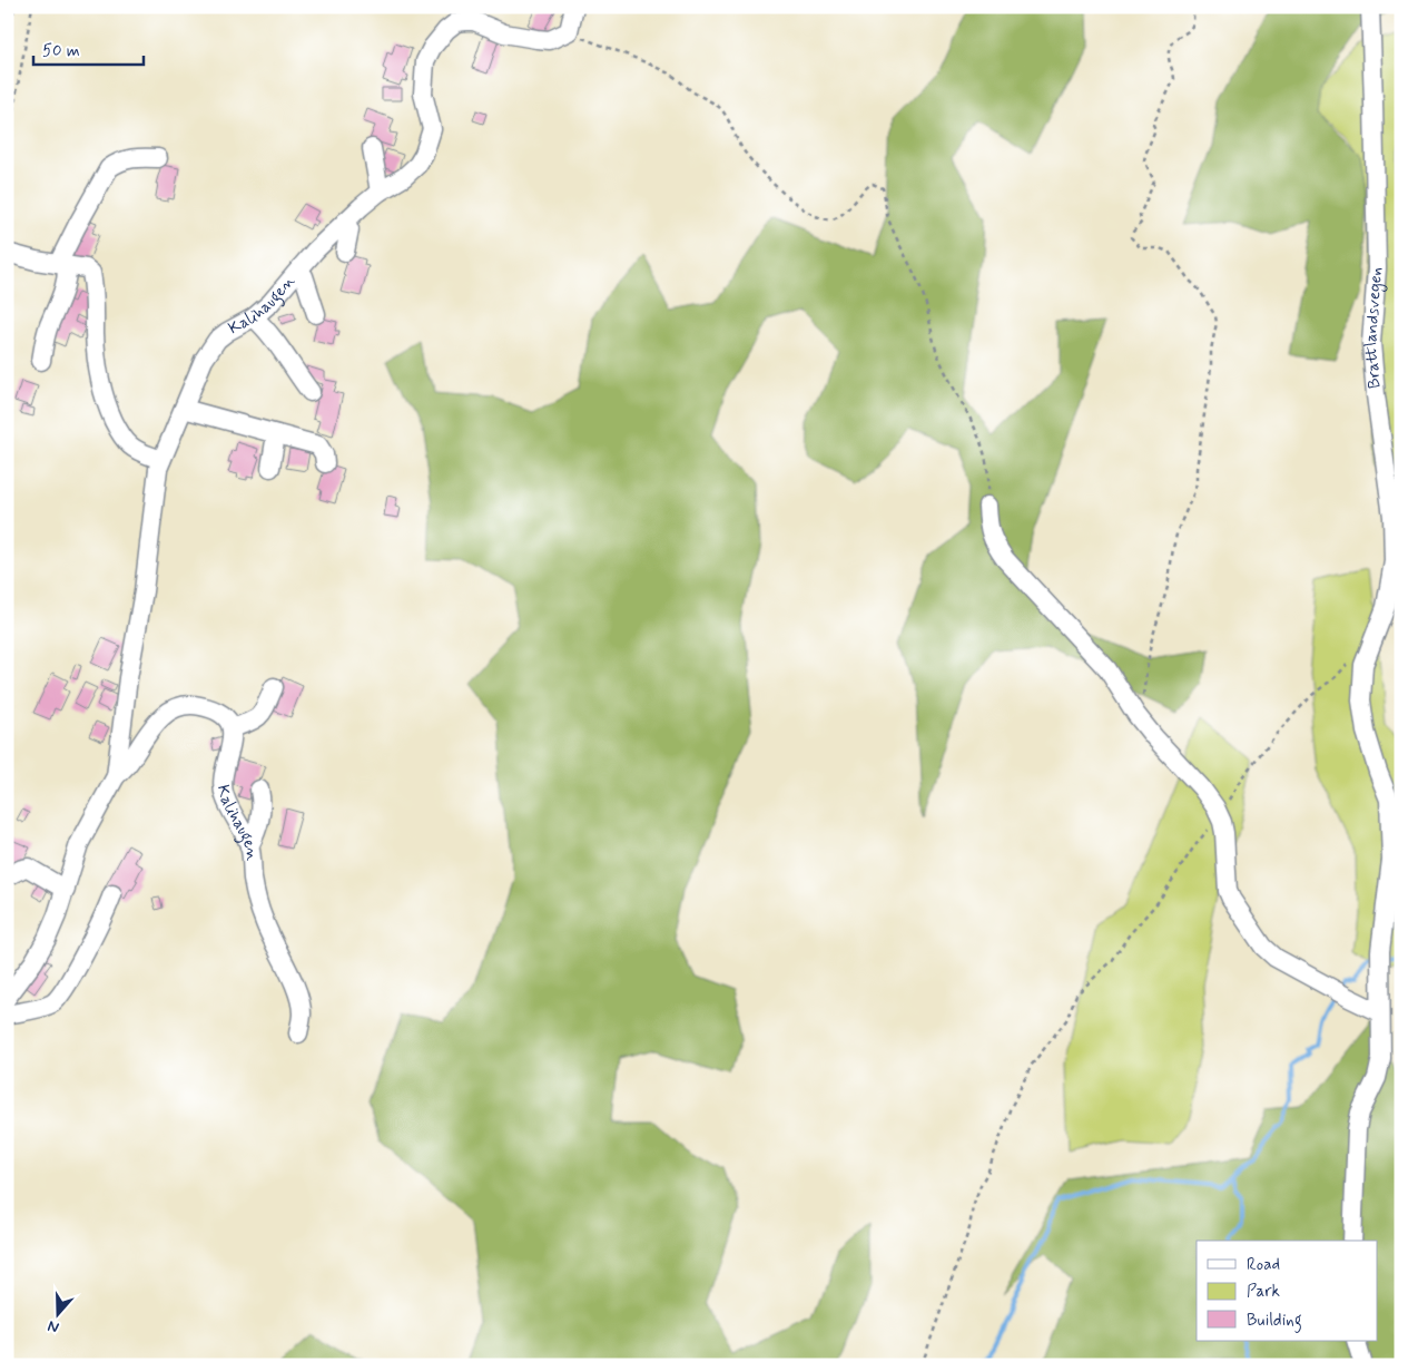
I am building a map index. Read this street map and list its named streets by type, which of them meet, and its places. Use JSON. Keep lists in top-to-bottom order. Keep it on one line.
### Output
{"streets":{"street":["Kalihaugen","Brattlandsvegen"]},"legend":["Road","Park","Building"],"scale_bar":"50 m","north":"bottom"}
